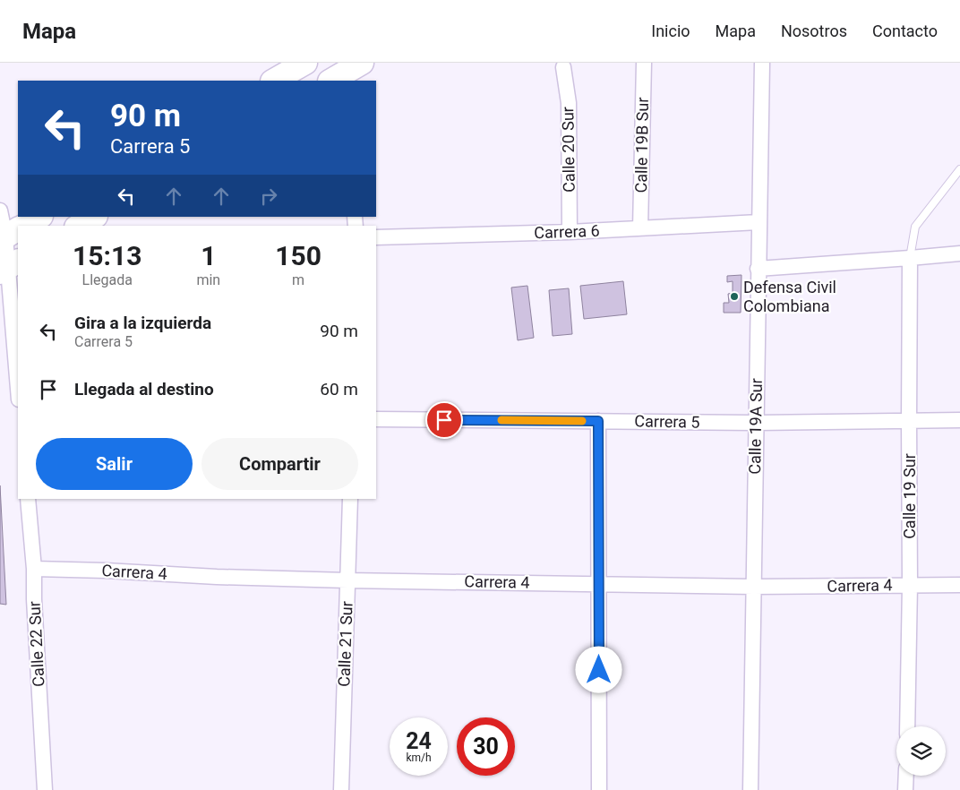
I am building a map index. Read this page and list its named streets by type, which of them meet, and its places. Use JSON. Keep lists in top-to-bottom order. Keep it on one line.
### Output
{"streets":{"street":["Calle 19B Sur","Calle 20 Sur","Carrera 6","Carrera 5","Calle 19A Sur","Calle 19 Sur","Carrera 4","Calle 22 Sur","Calle 21 Sur"]},"crossings":[["Calle 19B Sur","Carrera 6"],["Calle 20 Sur","Carrera 6"],["Carrera 6","Calle 19A Sur"],["Carrera 5","Calle 19A Sur"],["Carrera 5","Calle 19 Sur"],["Calle 19A Sur","Carrera 4"],["Calle 19 Sur","Carrera 4"],["Carrera 4","Calle 22 Sur"],["Carrera 4","Calle 21 Sur"]],"places":["Defensa Civil Colombiana"],"page":{"header":"Mapa","nav":["Inicio","Mapa","Nosotros","Contacto"],"turn":["90 m","Carrera 5"],"eta":["15:13","Llegada","1","min","150","m"],"list":[{"name":"Gira a la izquierda","note":"Carrera 5","value":"90 m"},{"name":"Llegada al destino","value":"60 m"}],"buttons":["Salir","Compartir"],"speed":"24 km/h","limit":"30"}}
